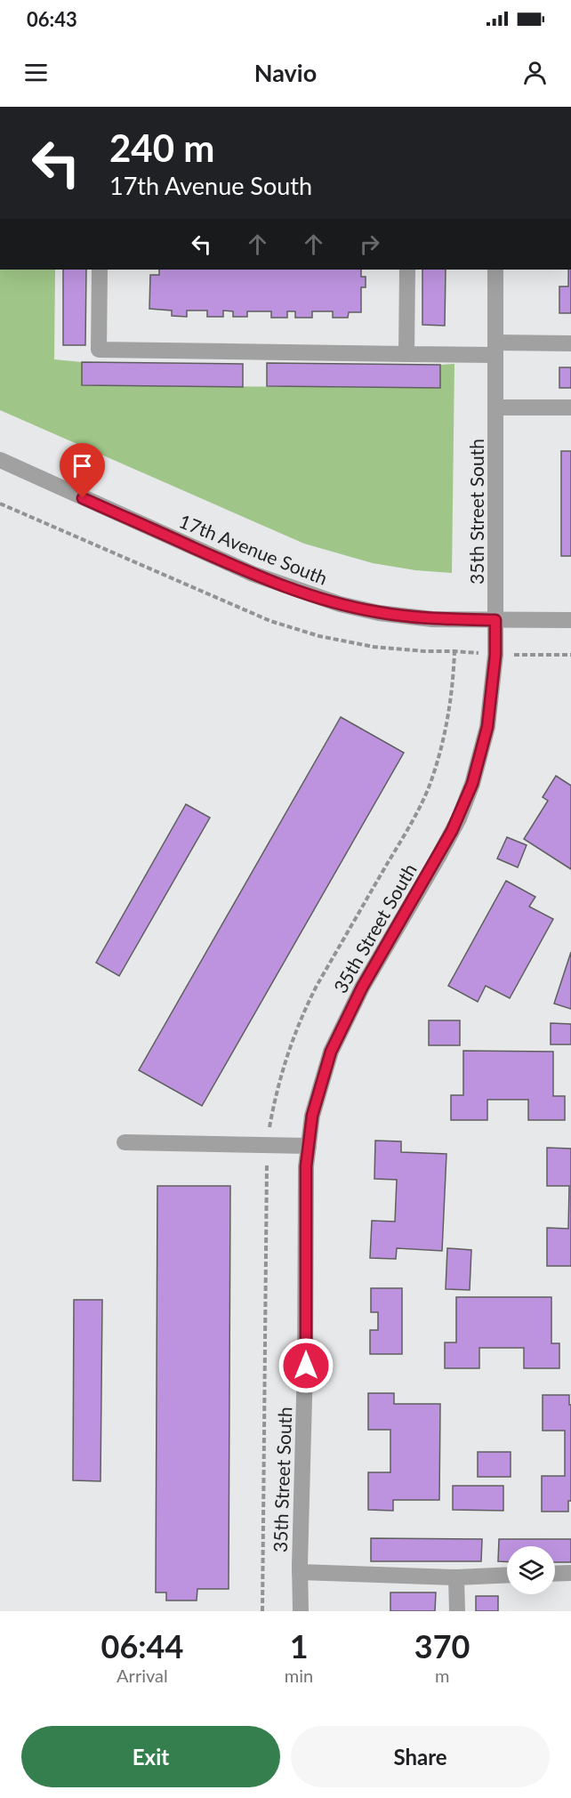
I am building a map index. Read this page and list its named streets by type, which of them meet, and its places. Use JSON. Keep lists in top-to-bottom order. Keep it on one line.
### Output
{"streets":{"street":["35th Street South","17th Avenue South"]},"crossings":[["35th Street South","17th Avenue South"]],"page":{"status":"06:43","header":"Navio","turn":["240 m","17th Avenue South"],"eta":["06:44","Arrival","1","min","370","m"],"buttons":["Exit","Share"]}}
